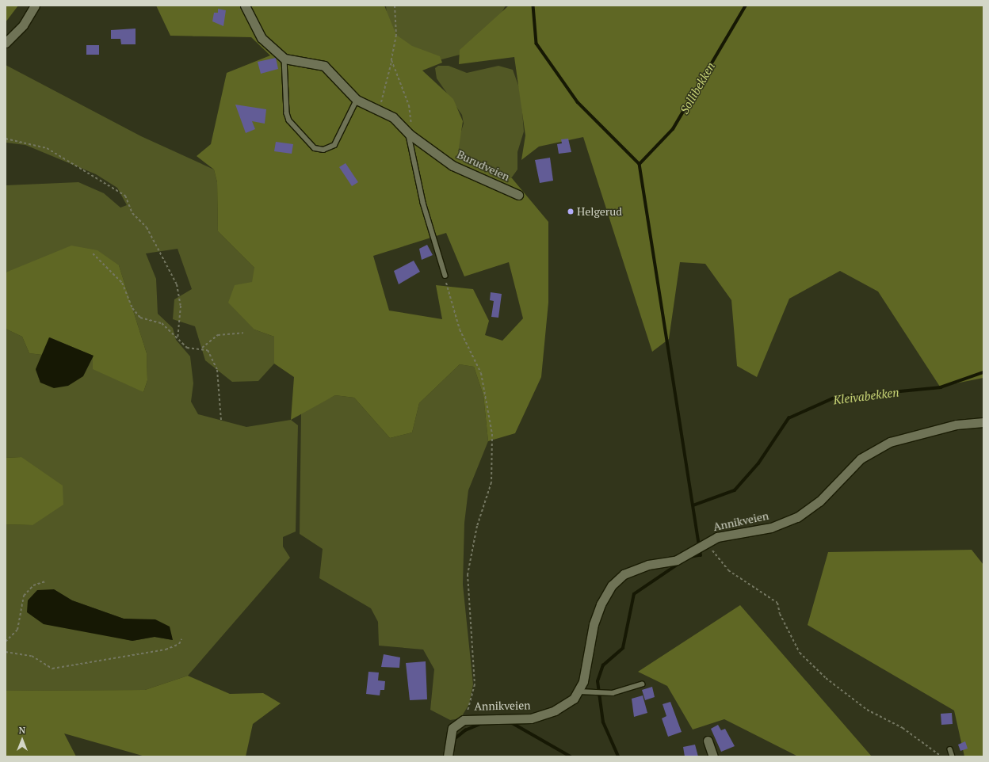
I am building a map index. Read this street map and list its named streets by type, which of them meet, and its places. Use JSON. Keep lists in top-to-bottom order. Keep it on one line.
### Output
{"streets":{"street":["Burudveien","Annikveien"]},"water":["Sollibekken","Kleivabekken"],"places":["Helgerud"],"north":"top"}
